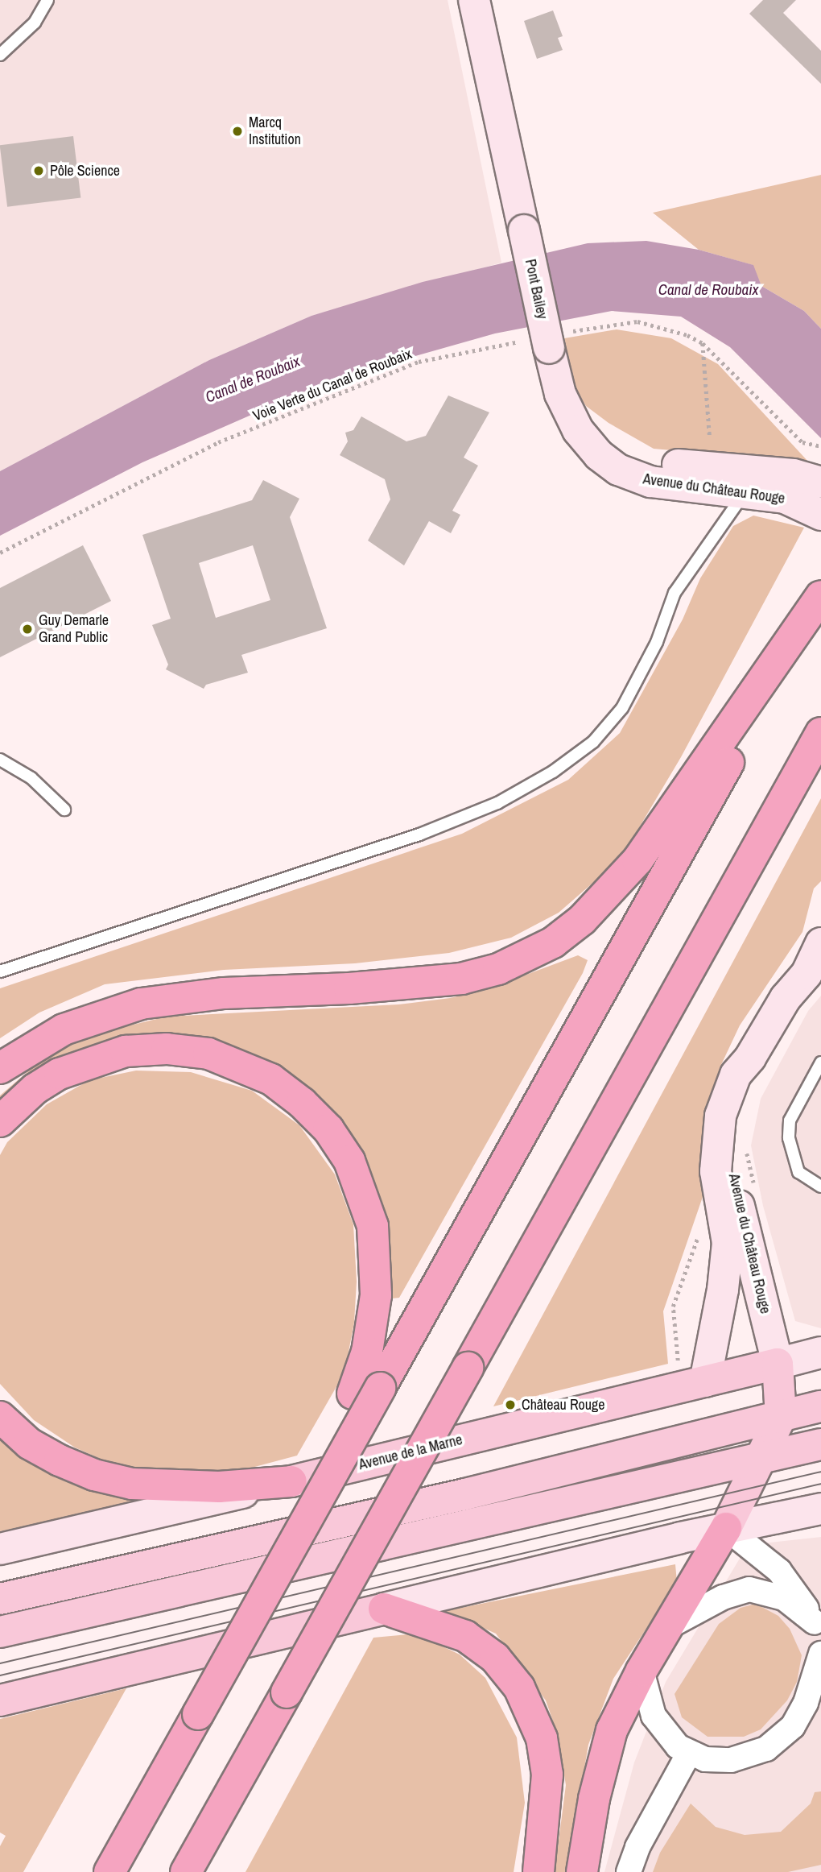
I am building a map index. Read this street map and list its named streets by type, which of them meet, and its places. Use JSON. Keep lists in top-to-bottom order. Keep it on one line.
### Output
{"streets":{"main road":["Avenue de la Marne"],"street":["Pont Bailey","Avenue du Château Rouge"],"path":["Voie Verte du Canal de Roubaix"]},"crossings":[["Pont Bailey","Voie Verte du Canal de Roubaix"],["Pont Bailey","Avenue du Château Rouge"],["Voie Verte du Canal de Roubaix","Avenue du Château Rouge"],["Avenue du Château Rouge","Avenue de la Marne"]],"water":["Canal de Roubaix"],"places":["Marcq Institution","Pôle Science","Guy Demarle Grand Public","Château Rouge"]}
